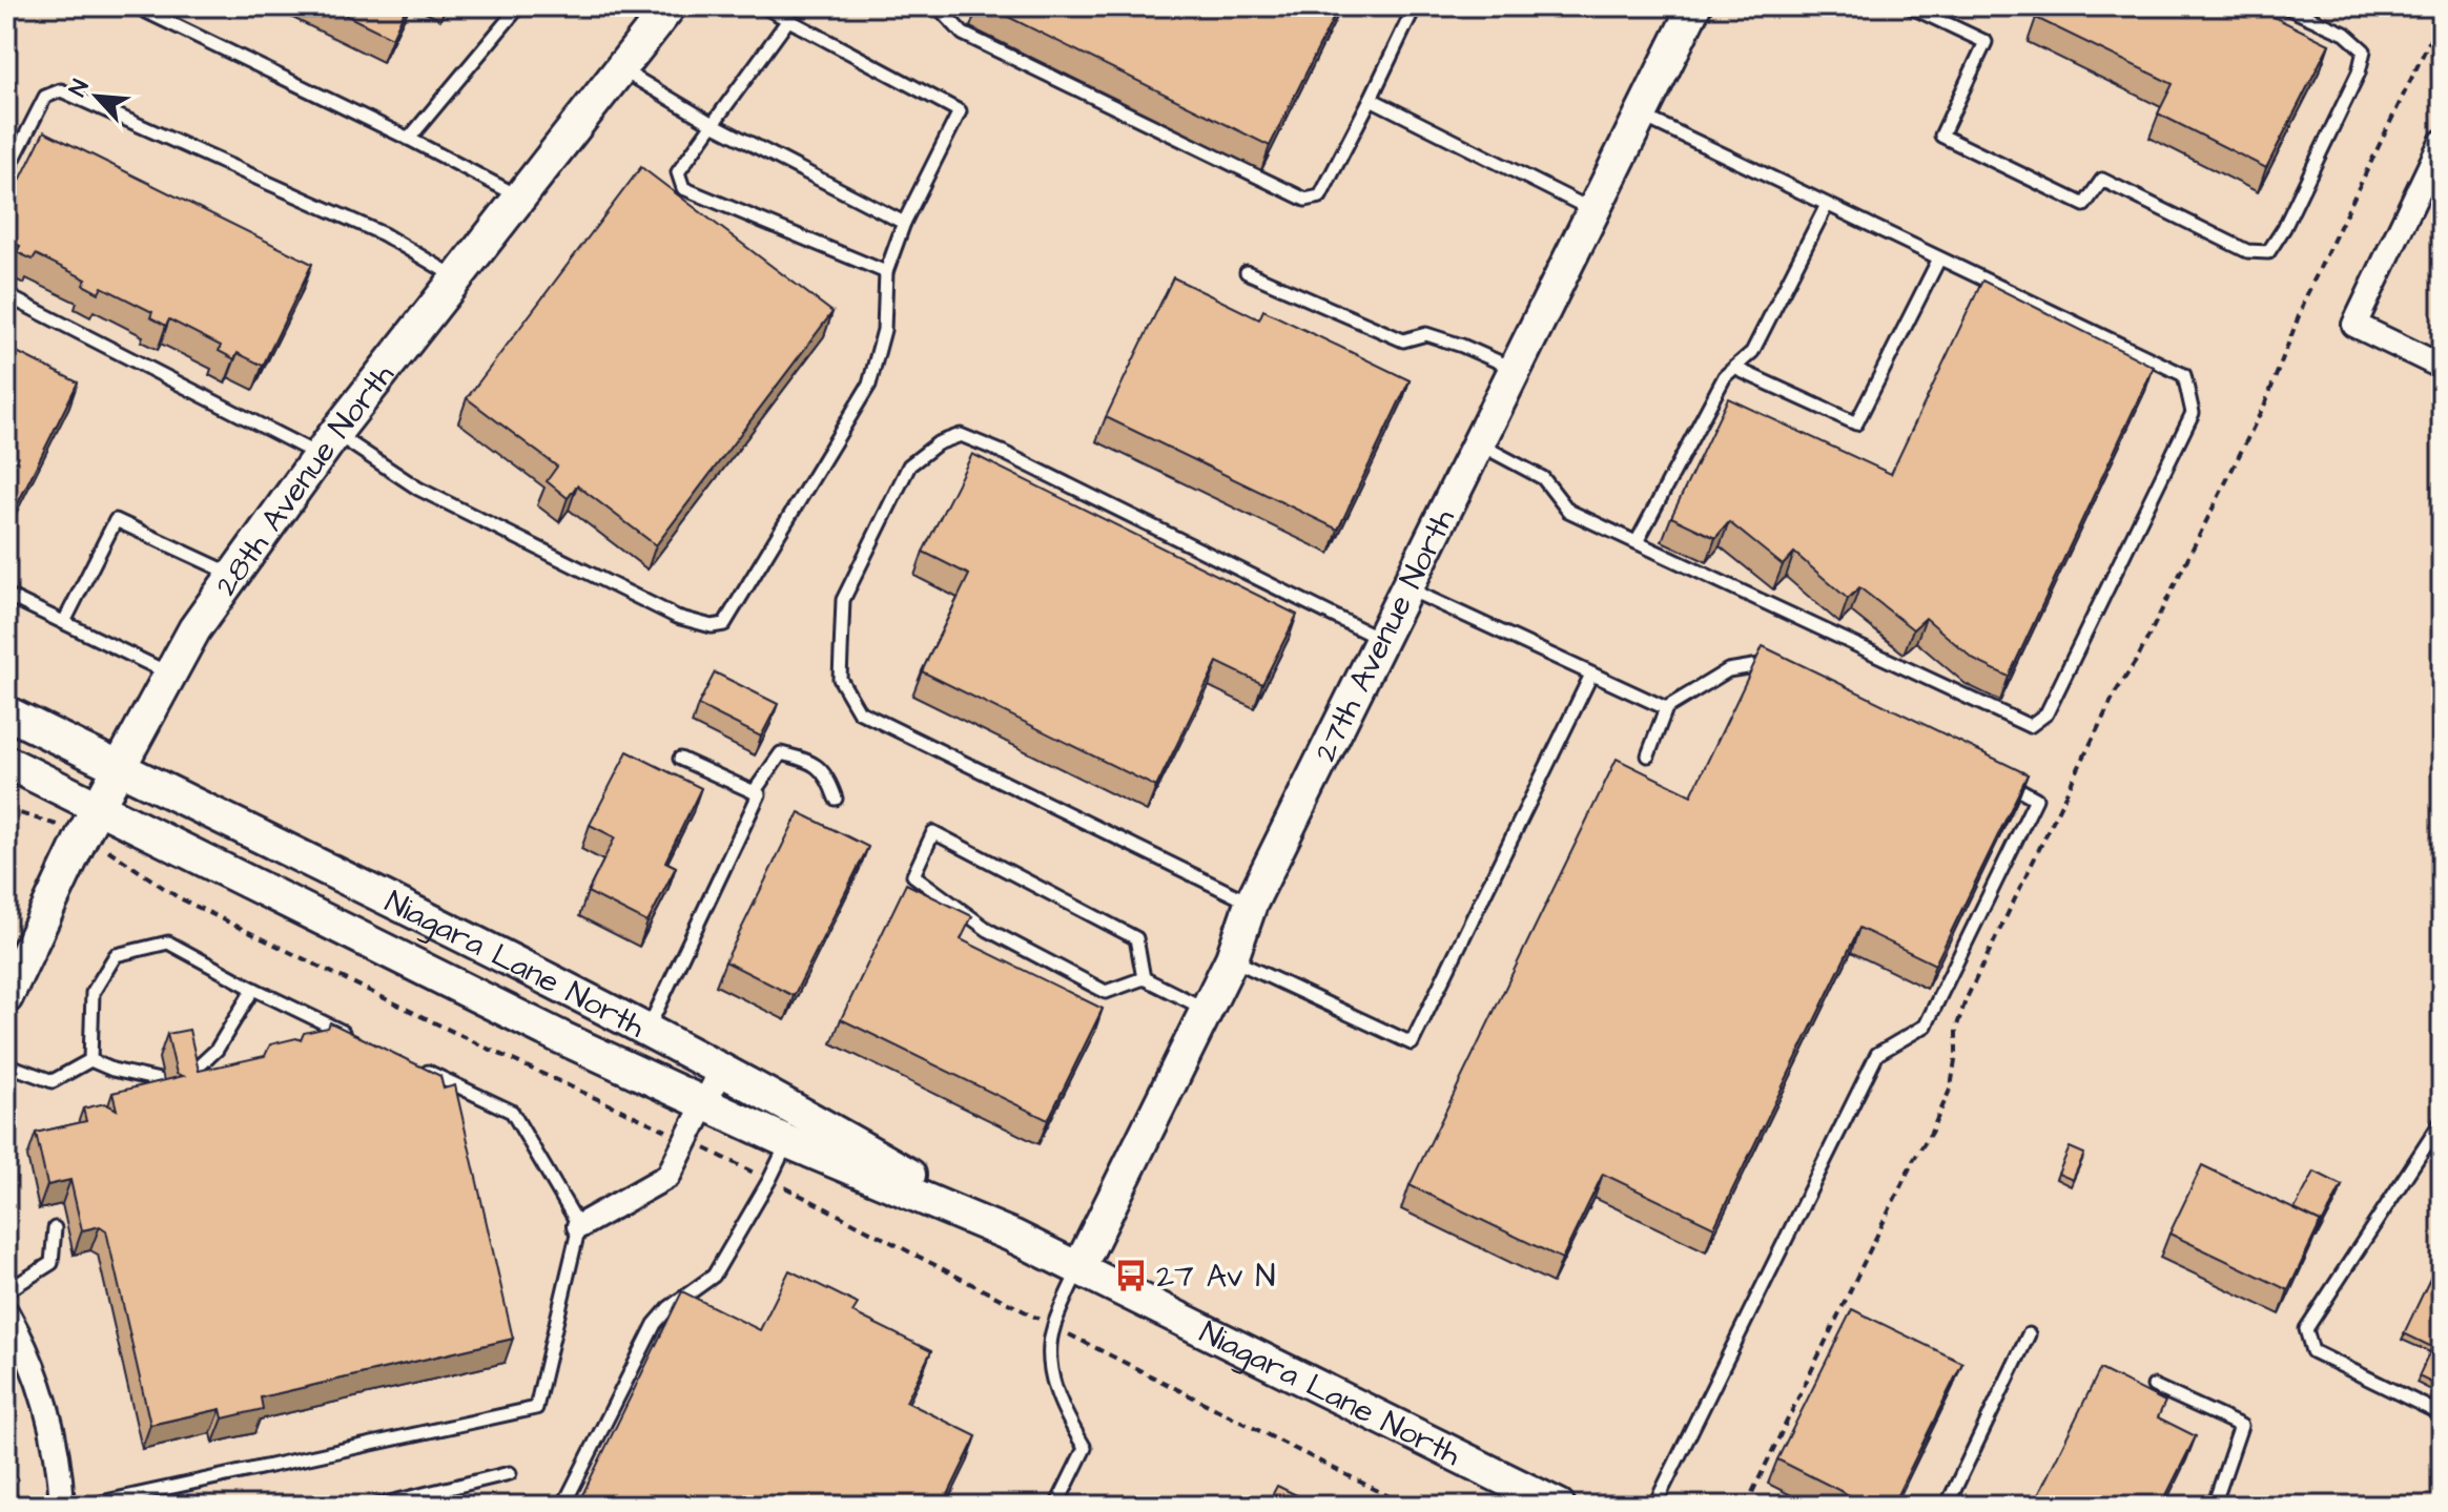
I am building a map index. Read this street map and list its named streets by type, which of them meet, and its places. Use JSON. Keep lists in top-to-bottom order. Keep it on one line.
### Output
{"streets":{"street":["28th Avenue North","27th Avenue North","Niagara Lane North"]},"crossings":[["28th Avenue North","Niagara Lane North"],["27th Avenue North","Niagara Lane North"]],"places":{"bus stop":["27 Av N"]},"north":"top left"}
